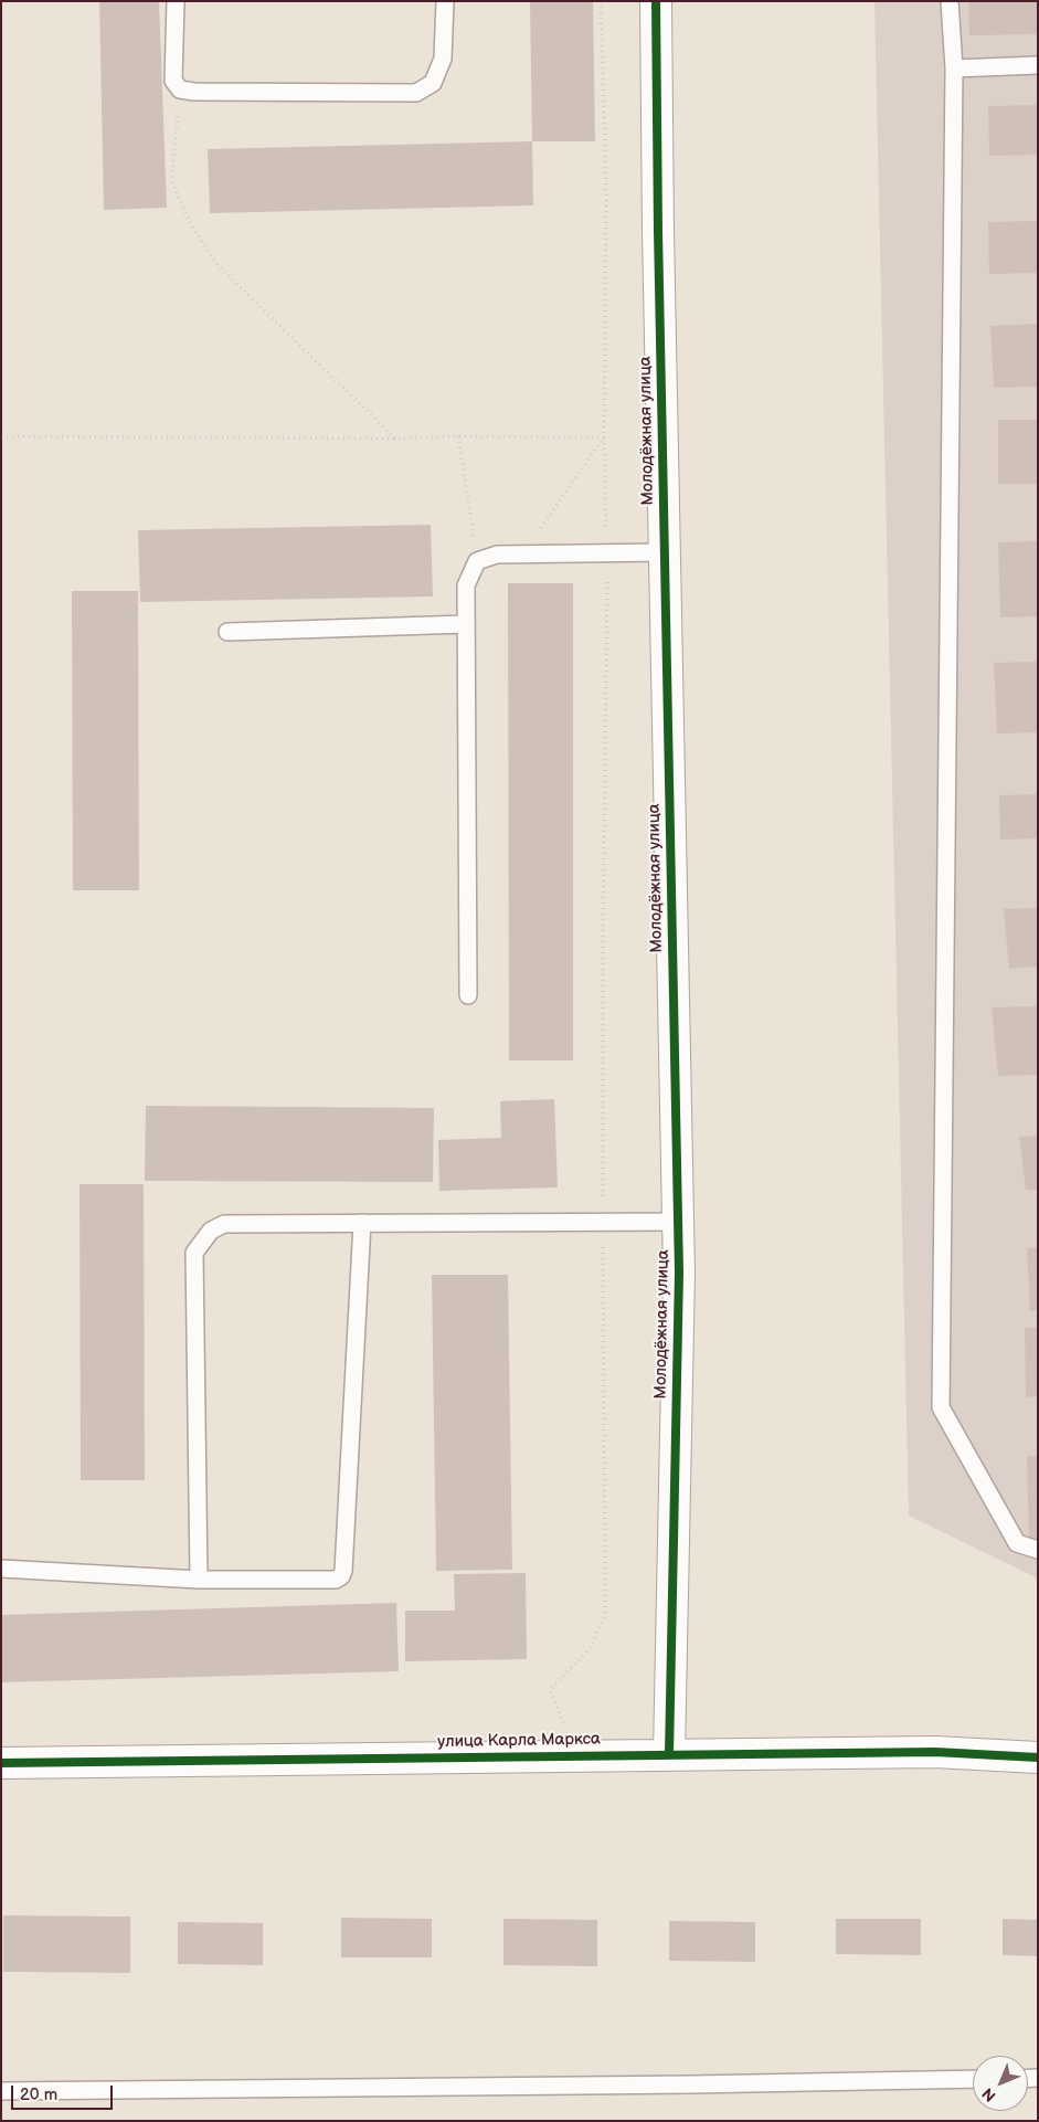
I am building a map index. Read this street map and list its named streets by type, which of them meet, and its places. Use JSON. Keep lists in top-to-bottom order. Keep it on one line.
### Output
{"streets":{"street":["Молодёжная улица","улица Карла Маркса"]},"crossings":[["Молодёжная улица","улица Карла Маркса"]],"scale_bar":"20 m","north":"bottom left"}
